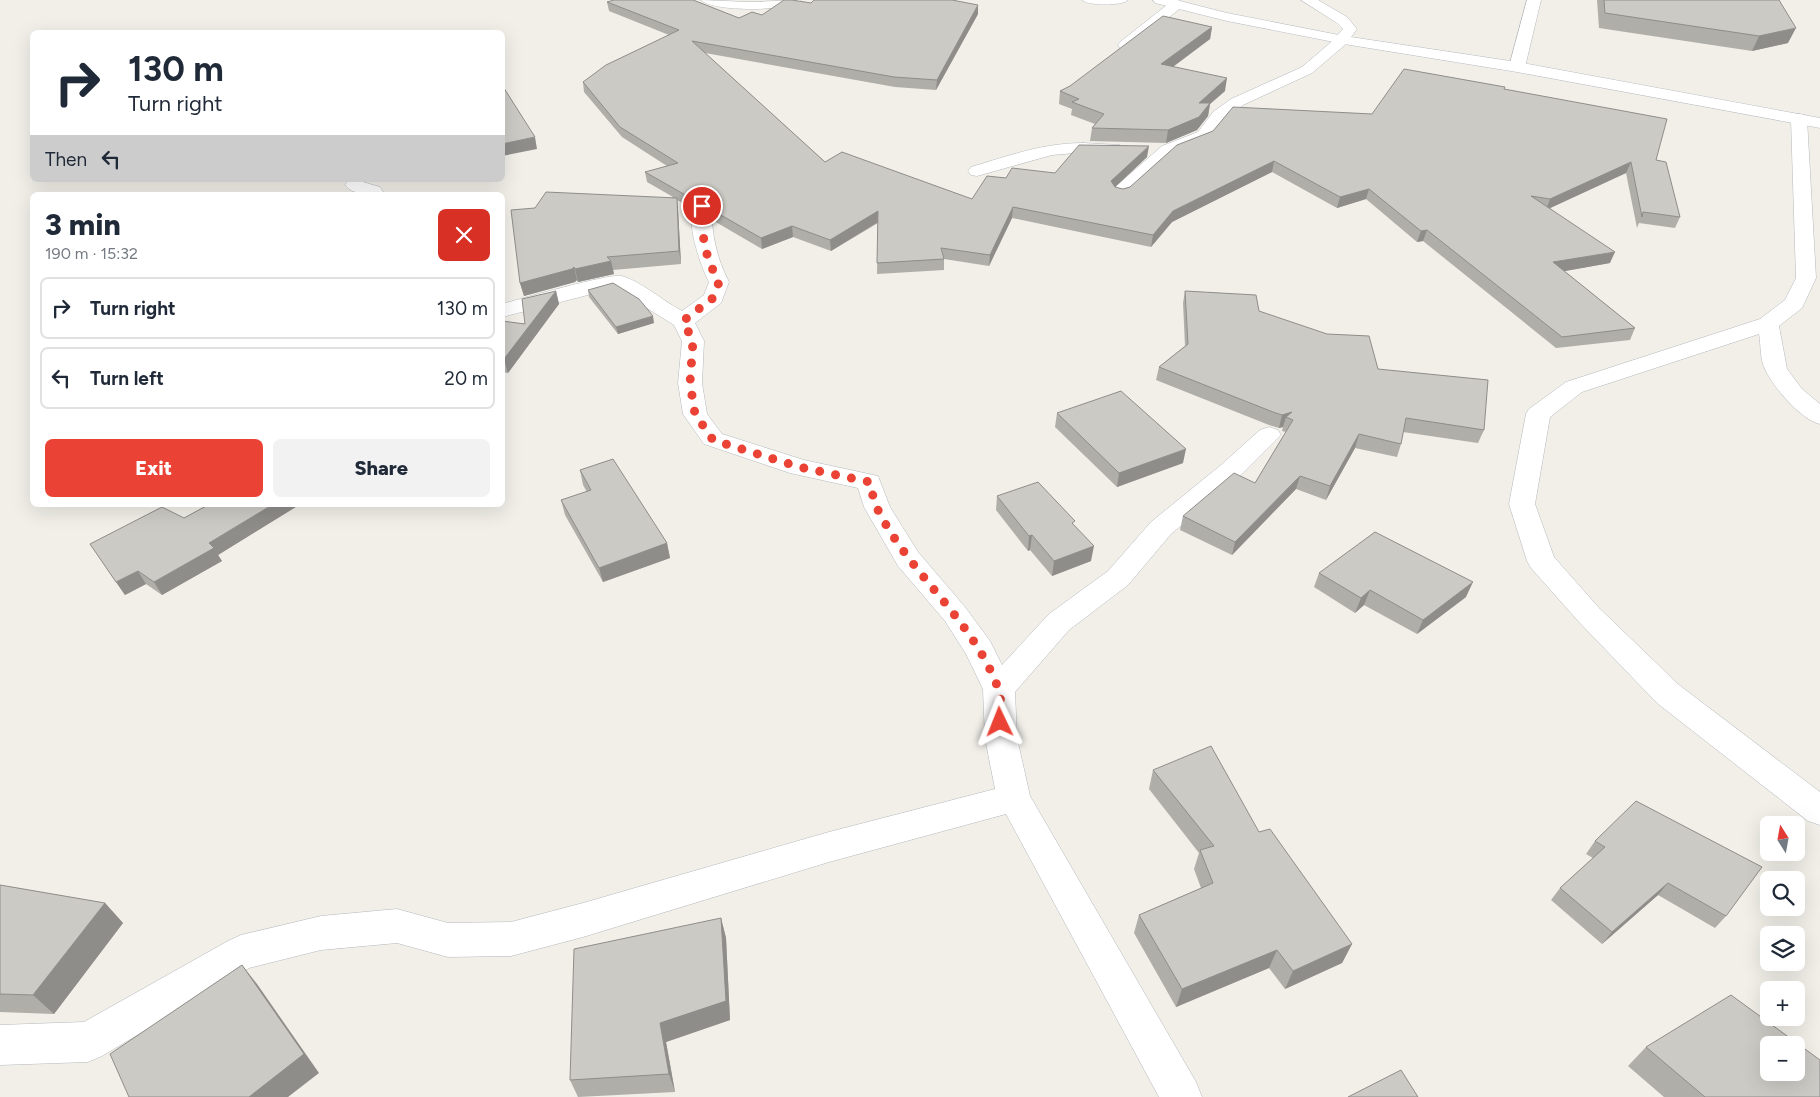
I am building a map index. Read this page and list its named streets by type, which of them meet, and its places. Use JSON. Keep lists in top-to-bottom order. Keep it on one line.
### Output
{"north":"top","page":{"turn":["130 m","Turn right"],"then":"Then","heading":["3 min","190 m · 15:32"],"list":[{"name":"Turn right","value":"130 m"},{"name":"Turn left","value":"20 m"}],"buttons":["Exit","Share"],"map_buttons":["+","−"]}}
